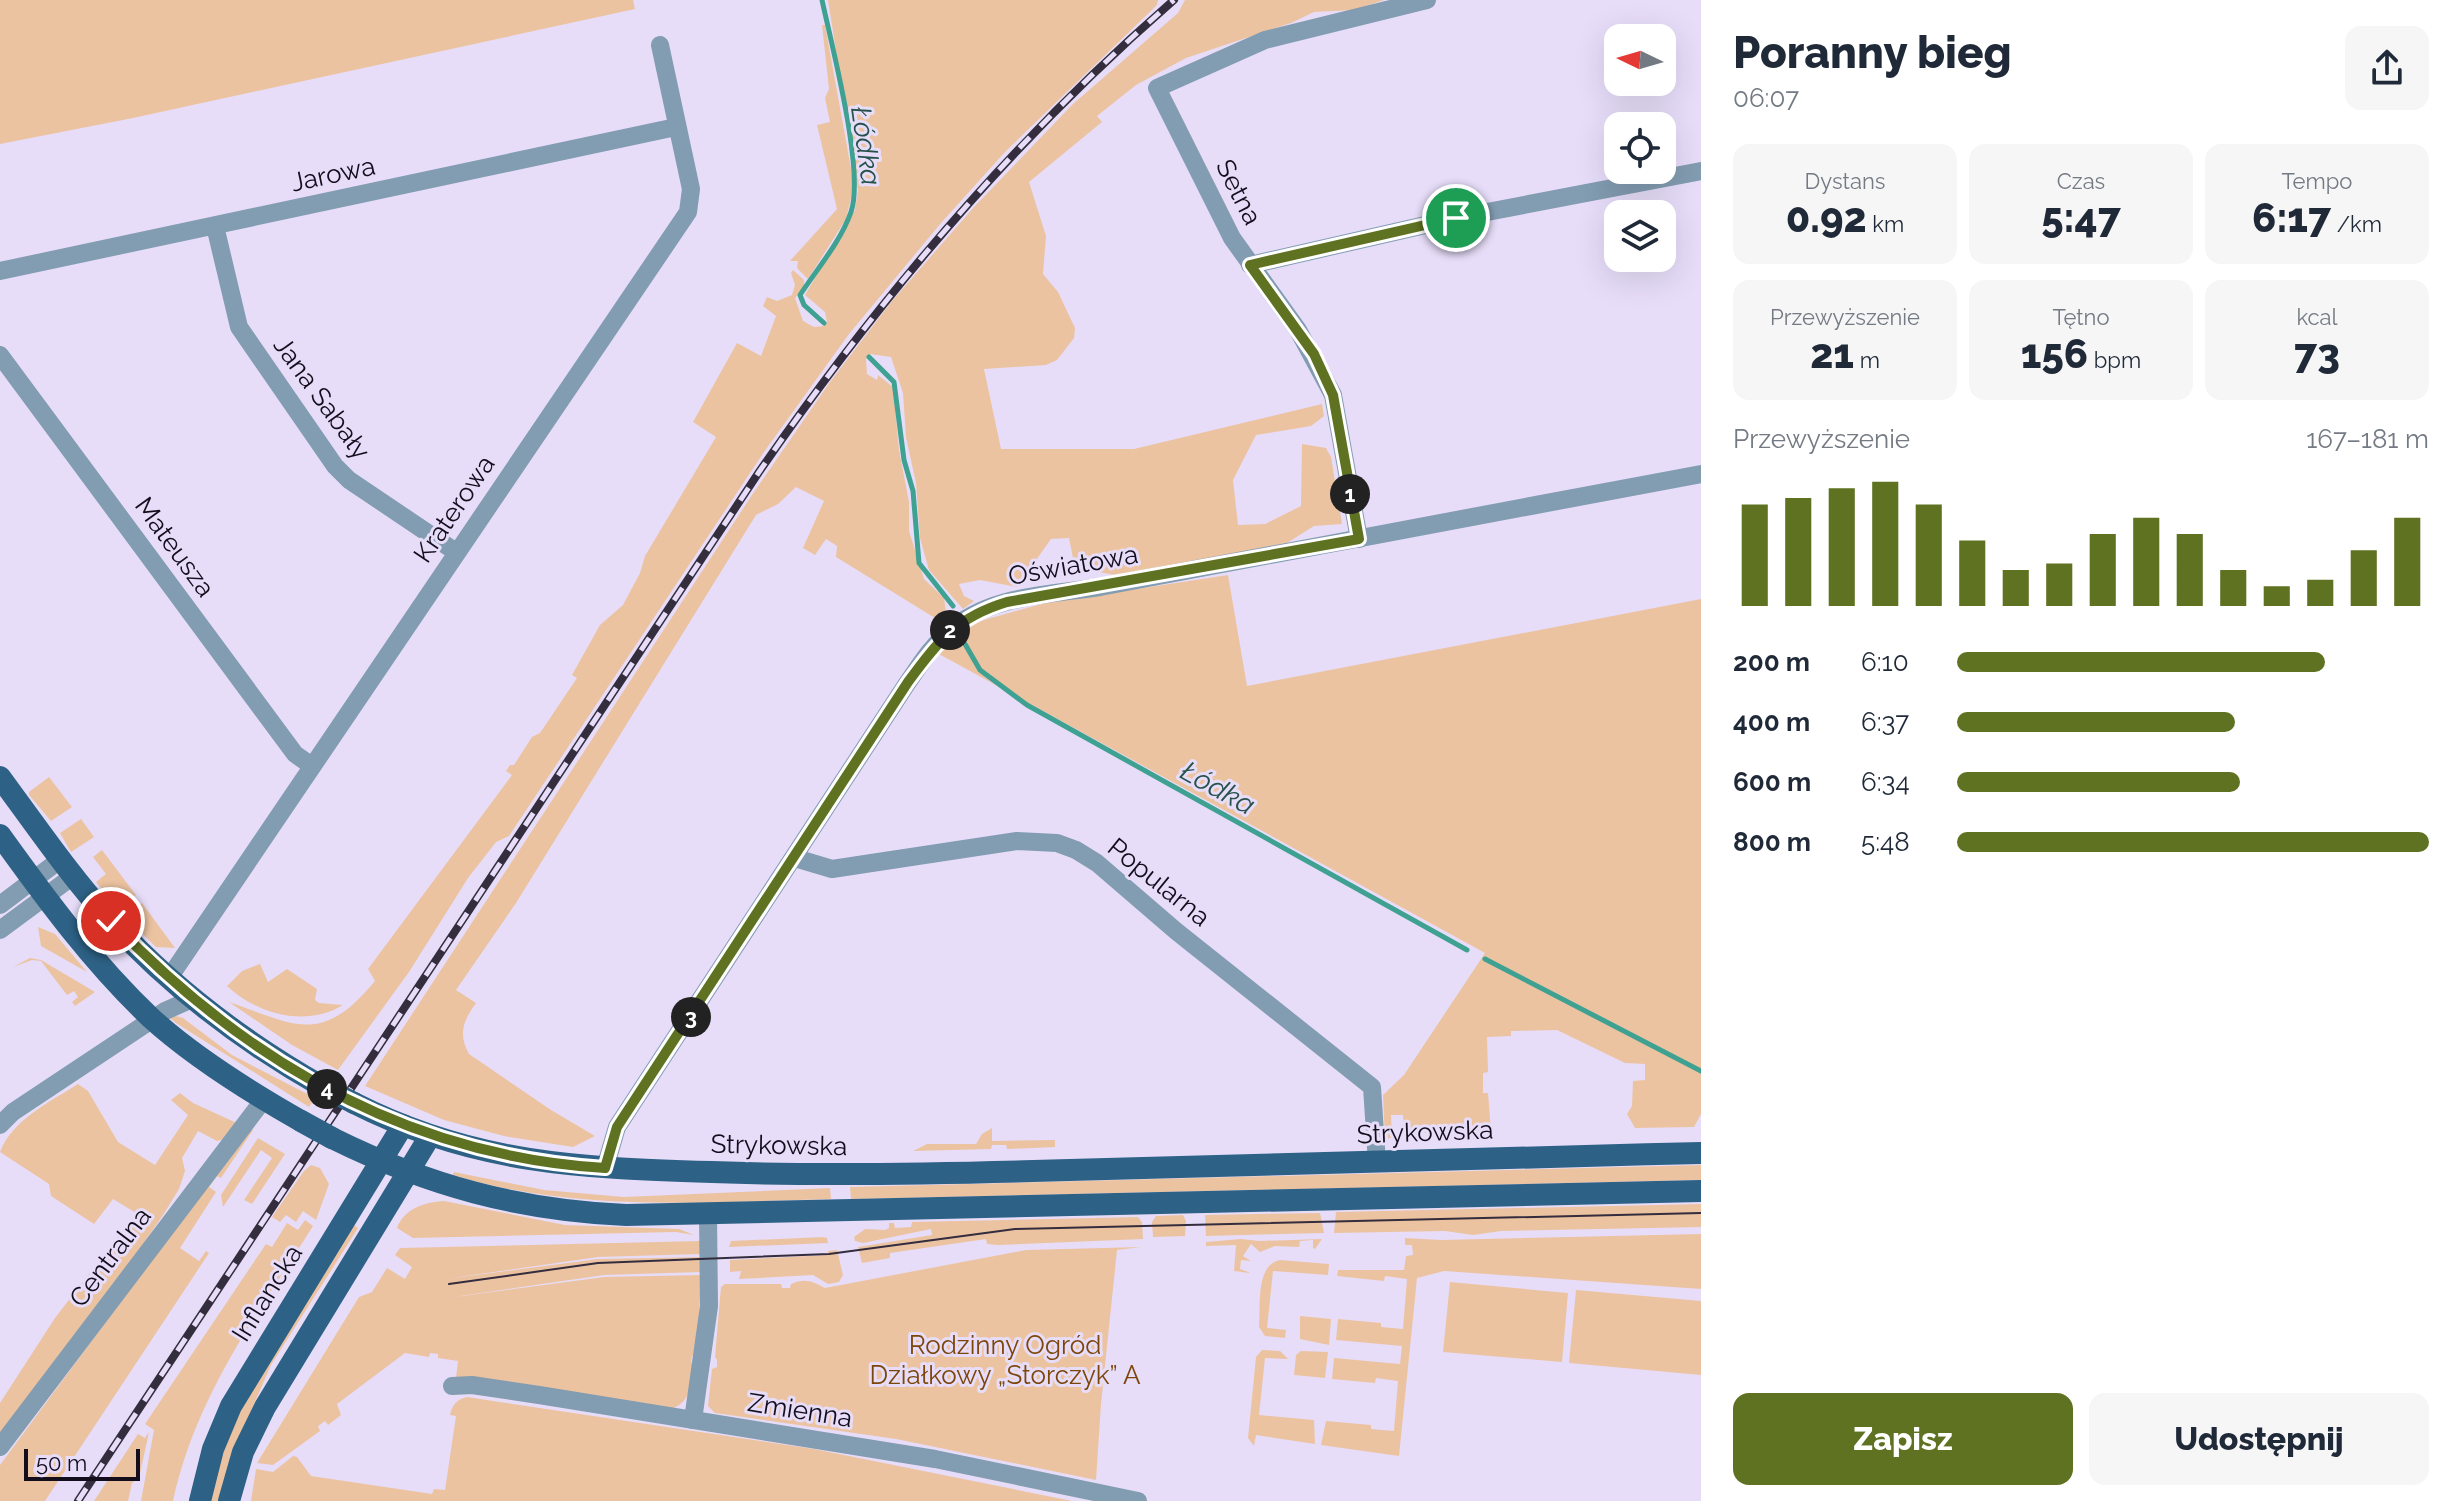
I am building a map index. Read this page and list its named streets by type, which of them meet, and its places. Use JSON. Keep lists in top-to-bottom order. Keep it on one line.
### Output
{"streets":{"main road":["Strykowska","Inflancka"],"street":["Jarowa","Setna","Jana Sabały","Kraterowa","Mateusza","Oświatowa","Popularna","Centralna","Zmienna"]},"crossings":[["Jarowa","Jana Sabały"],["Jarowa","Kraterowa"],["Setna","Oświatowa"],["Jana Sabały","Kraterowa"],["Kraterowa","Mateusza"],["Kraterowa","Strykowska"],["Oświatowa","Popularna"],["Oświatowa","Strykowska"],["Popularna","Strykowska"],["Strykowska","Inflancka"]],"water":["Łódka"],"parks":["Rodzinny Ogród Działkowy „Storczyk” A"],"scale_bar":"50 m","north":"left","page":{"heading":["Poranny bieg","06:07"],"stats":[["Dystans","0.92 km"],["Czas","5:47"],["Tempo","6:17 /km"],["Przewyższenie","21 m"],["Tętno","156 bpm"],["kcal","73"]],"chart":["Przewyższenie","167–181 m"],"pins":["1","2","3","4"],"list":[{"name":"200 m","note":"6:10"},{"name":"400 m","note":"6:37"},{"name":"600 m","note":"6:34"},{"name":"800 m","note":"5:48"}],"buttons":["Zapisz","Udostępnij"],"scale":"50 m"}}
